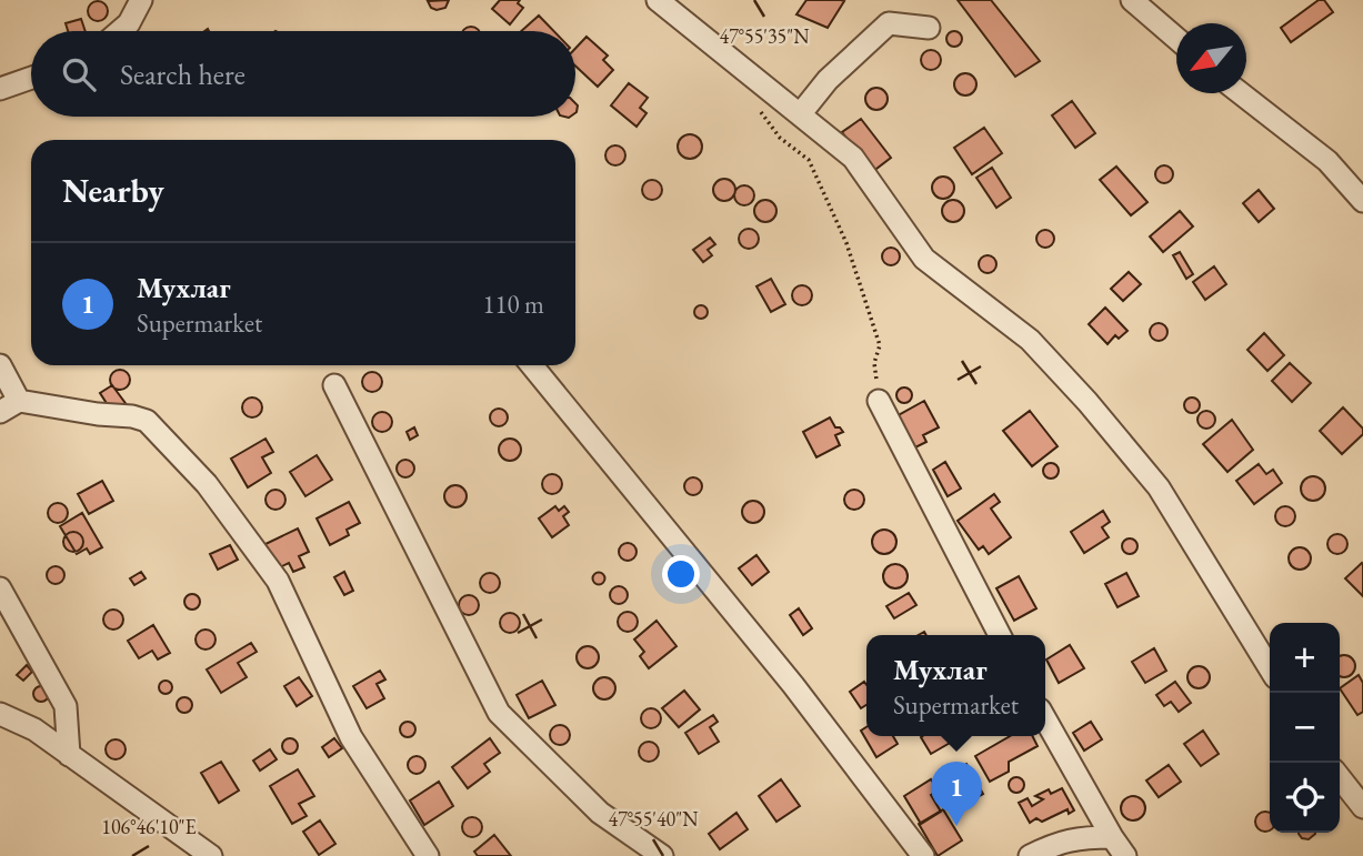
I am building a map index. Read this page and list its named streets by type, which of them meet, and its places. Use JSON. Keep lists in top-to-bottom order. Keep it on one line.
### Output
{"north":"bottom left","page":{"search":"Search here","heading":"Nearby","list":[{"mark":"1","name":"Мухлаг","note":"Supermarket","value":"110 m"}],"map_buttons":["+","−"],"popup":["Мухлаг","Supermarket"],"pins":"1"},"coordinates":["47°55'35\"N","47°55'40\"N","106°46'10\"E"]}
